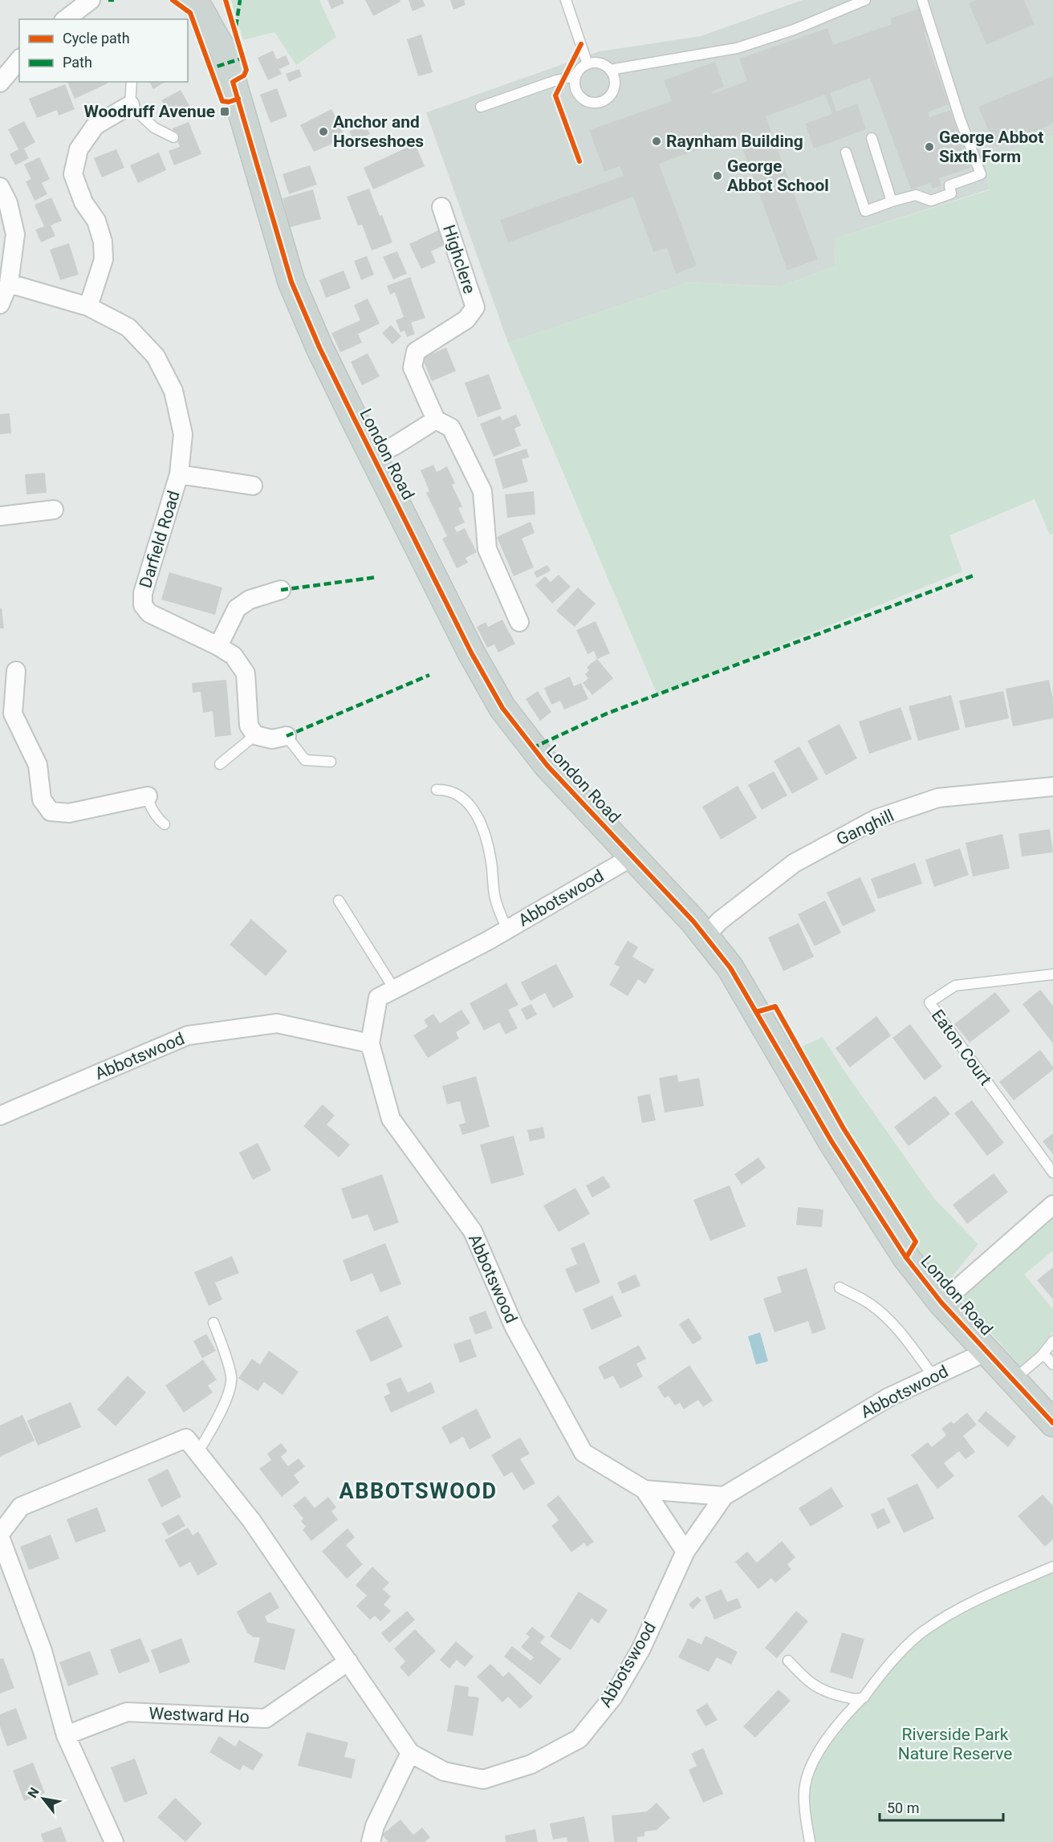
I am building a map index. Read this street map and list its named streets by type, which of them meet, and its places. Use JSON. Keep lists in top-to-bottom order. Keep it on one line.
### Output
{"streets":{"main road":["London Road"],"street":["Highclere","Darfield Road","Ganghill","Abbotswood","Westward Ho"],"lane":["Eaton Court"]},"crossings":[["London Road","Ganghill"],["London Road","Abbotswood"],["Abbotswood","Westward Ho"]],"districts":["ABBOTSWOOD"],"parks":["Riverside Park Nature Reserve"],"places":{"transit":["Woodruff Avenue"],"other":["Anchor and Horseshoes","Raynham Building","George Abbot Sixth Form","George Abbot School"]},"legend":["Cycle path","Path"],"scale_bar":"50 m","north":"top left"}
